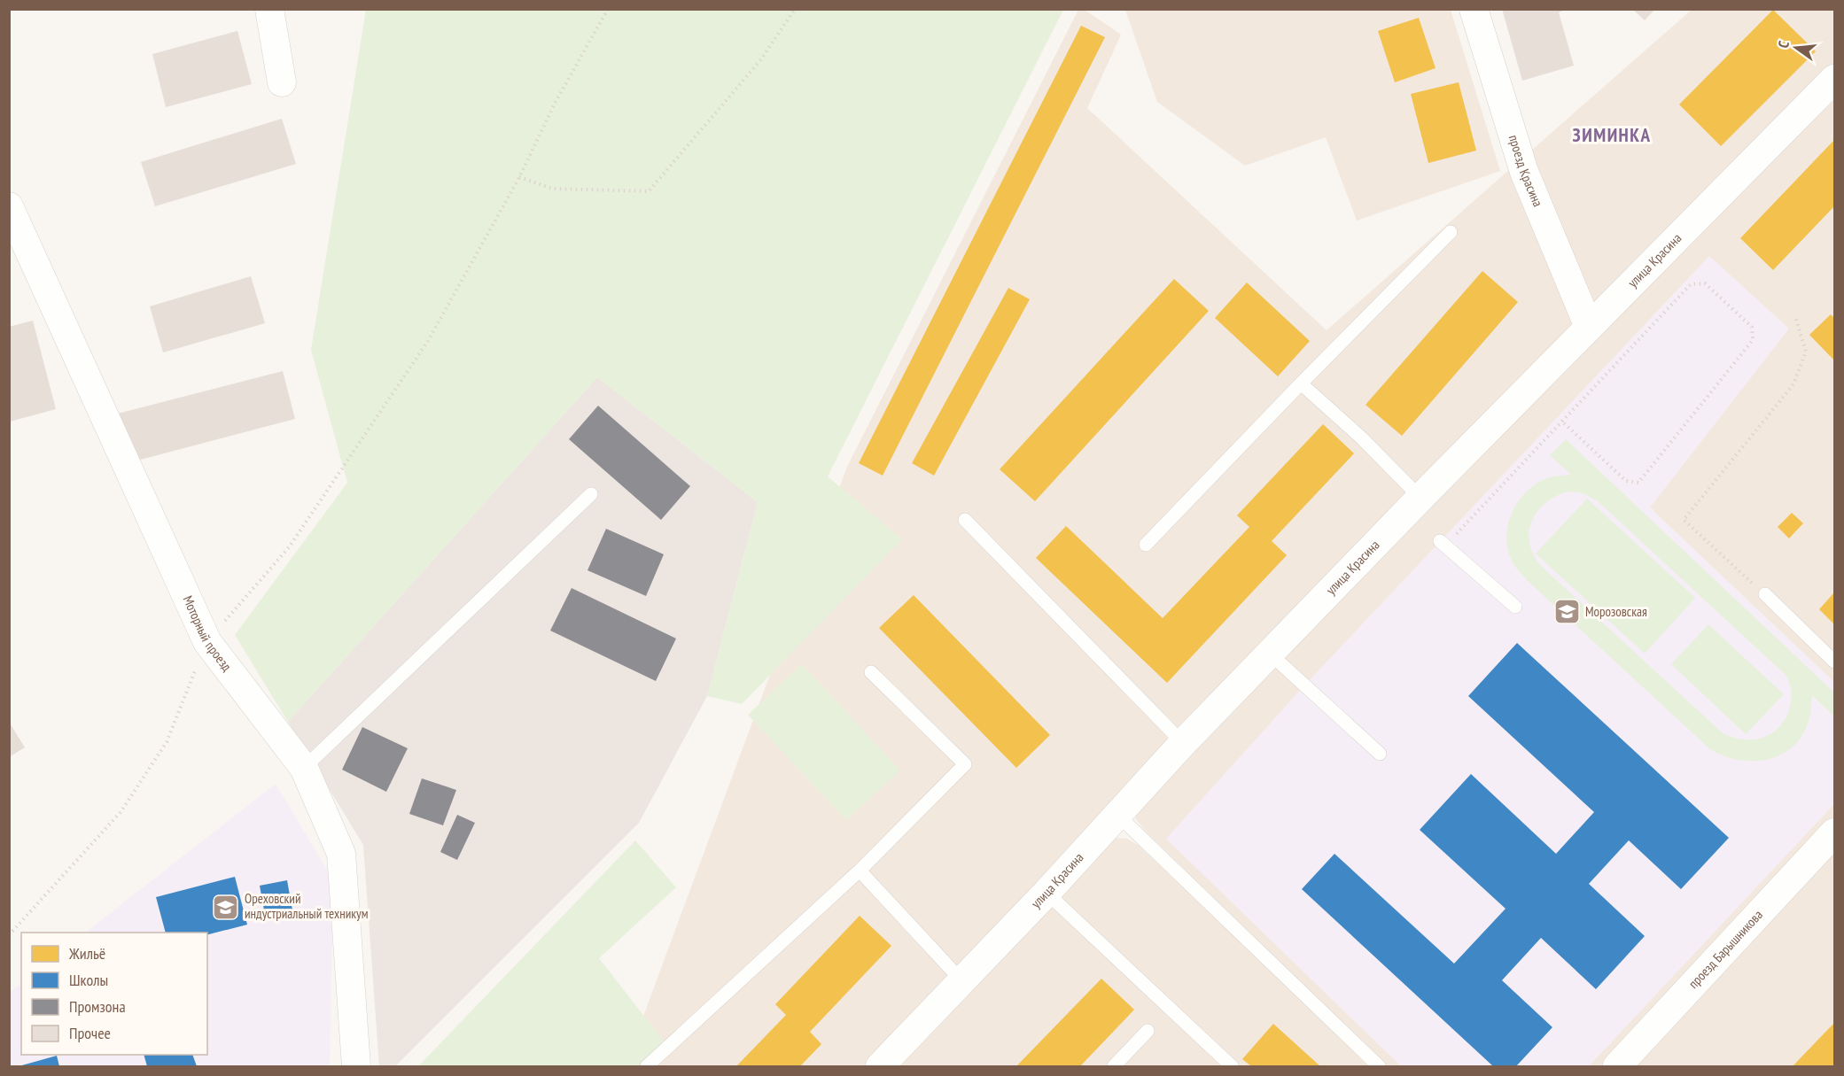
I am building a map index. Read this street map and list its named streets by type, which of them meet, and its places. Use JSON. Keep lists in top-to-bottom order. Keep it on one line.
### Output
{"streets":{"street":["проезд Красина","улица Красина","Моторный проезд","проезд Барышникова"]},"crossings":[["проезд Красина","улица Красина"]],"districts":["ЗИМИНКА"],"places":{"school or university":["Морозовская","Ореховский индустриальный техникум"]},"legend":["Жильё","Школы","Промзона","Прочее"],"north":"left"}
